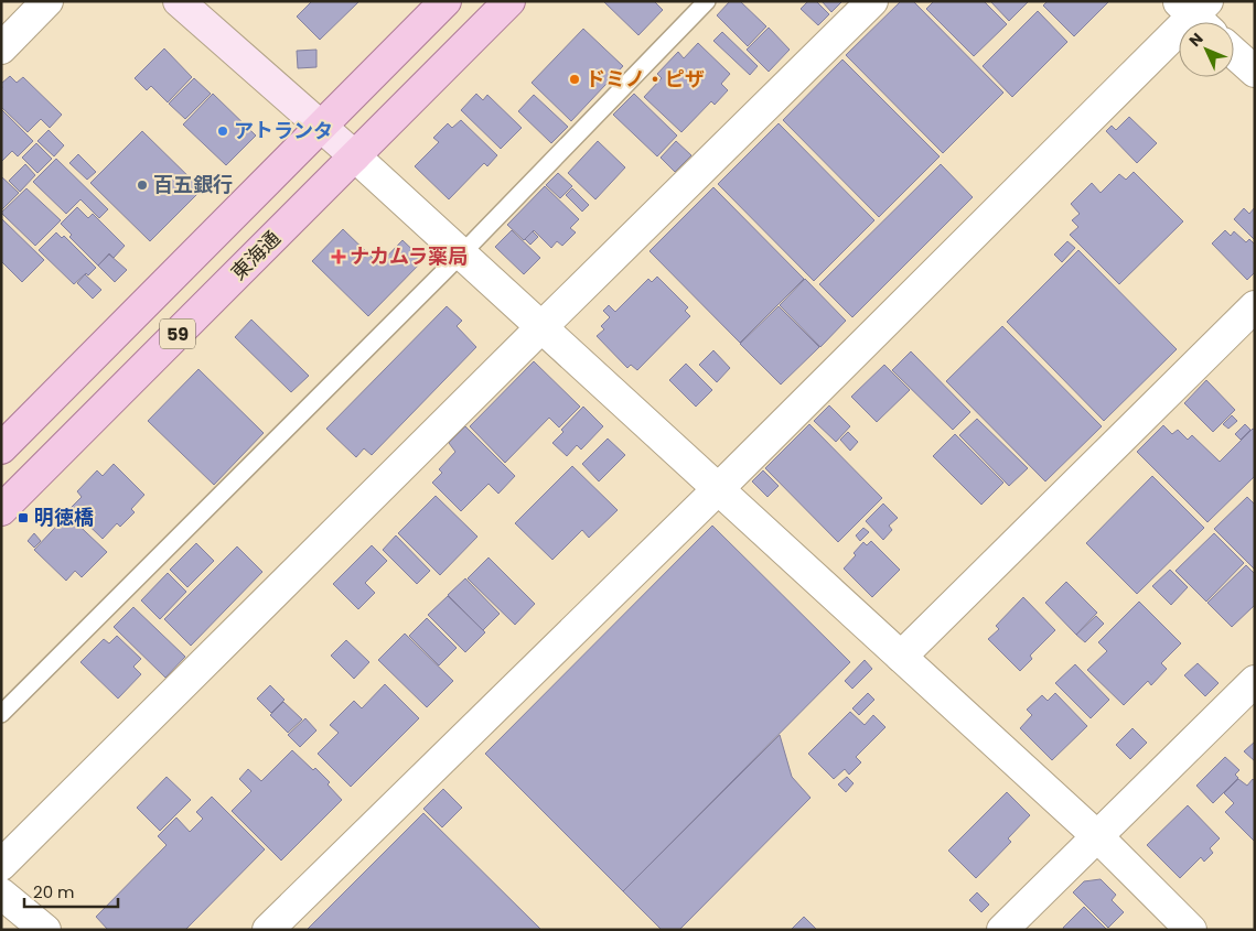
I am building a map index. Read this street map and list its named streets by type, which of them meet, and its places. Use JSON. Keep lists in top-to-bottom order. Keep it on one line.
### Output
{"streets":{"main road":["東海通","59"]},"places":{"other":["ドミノ・ピザ","アトランタ","百五銀行"],"health":["ナカムラ薬局"],"transit":["明徳橋"]},"scale_bar":"20 m","north":"top left"}
